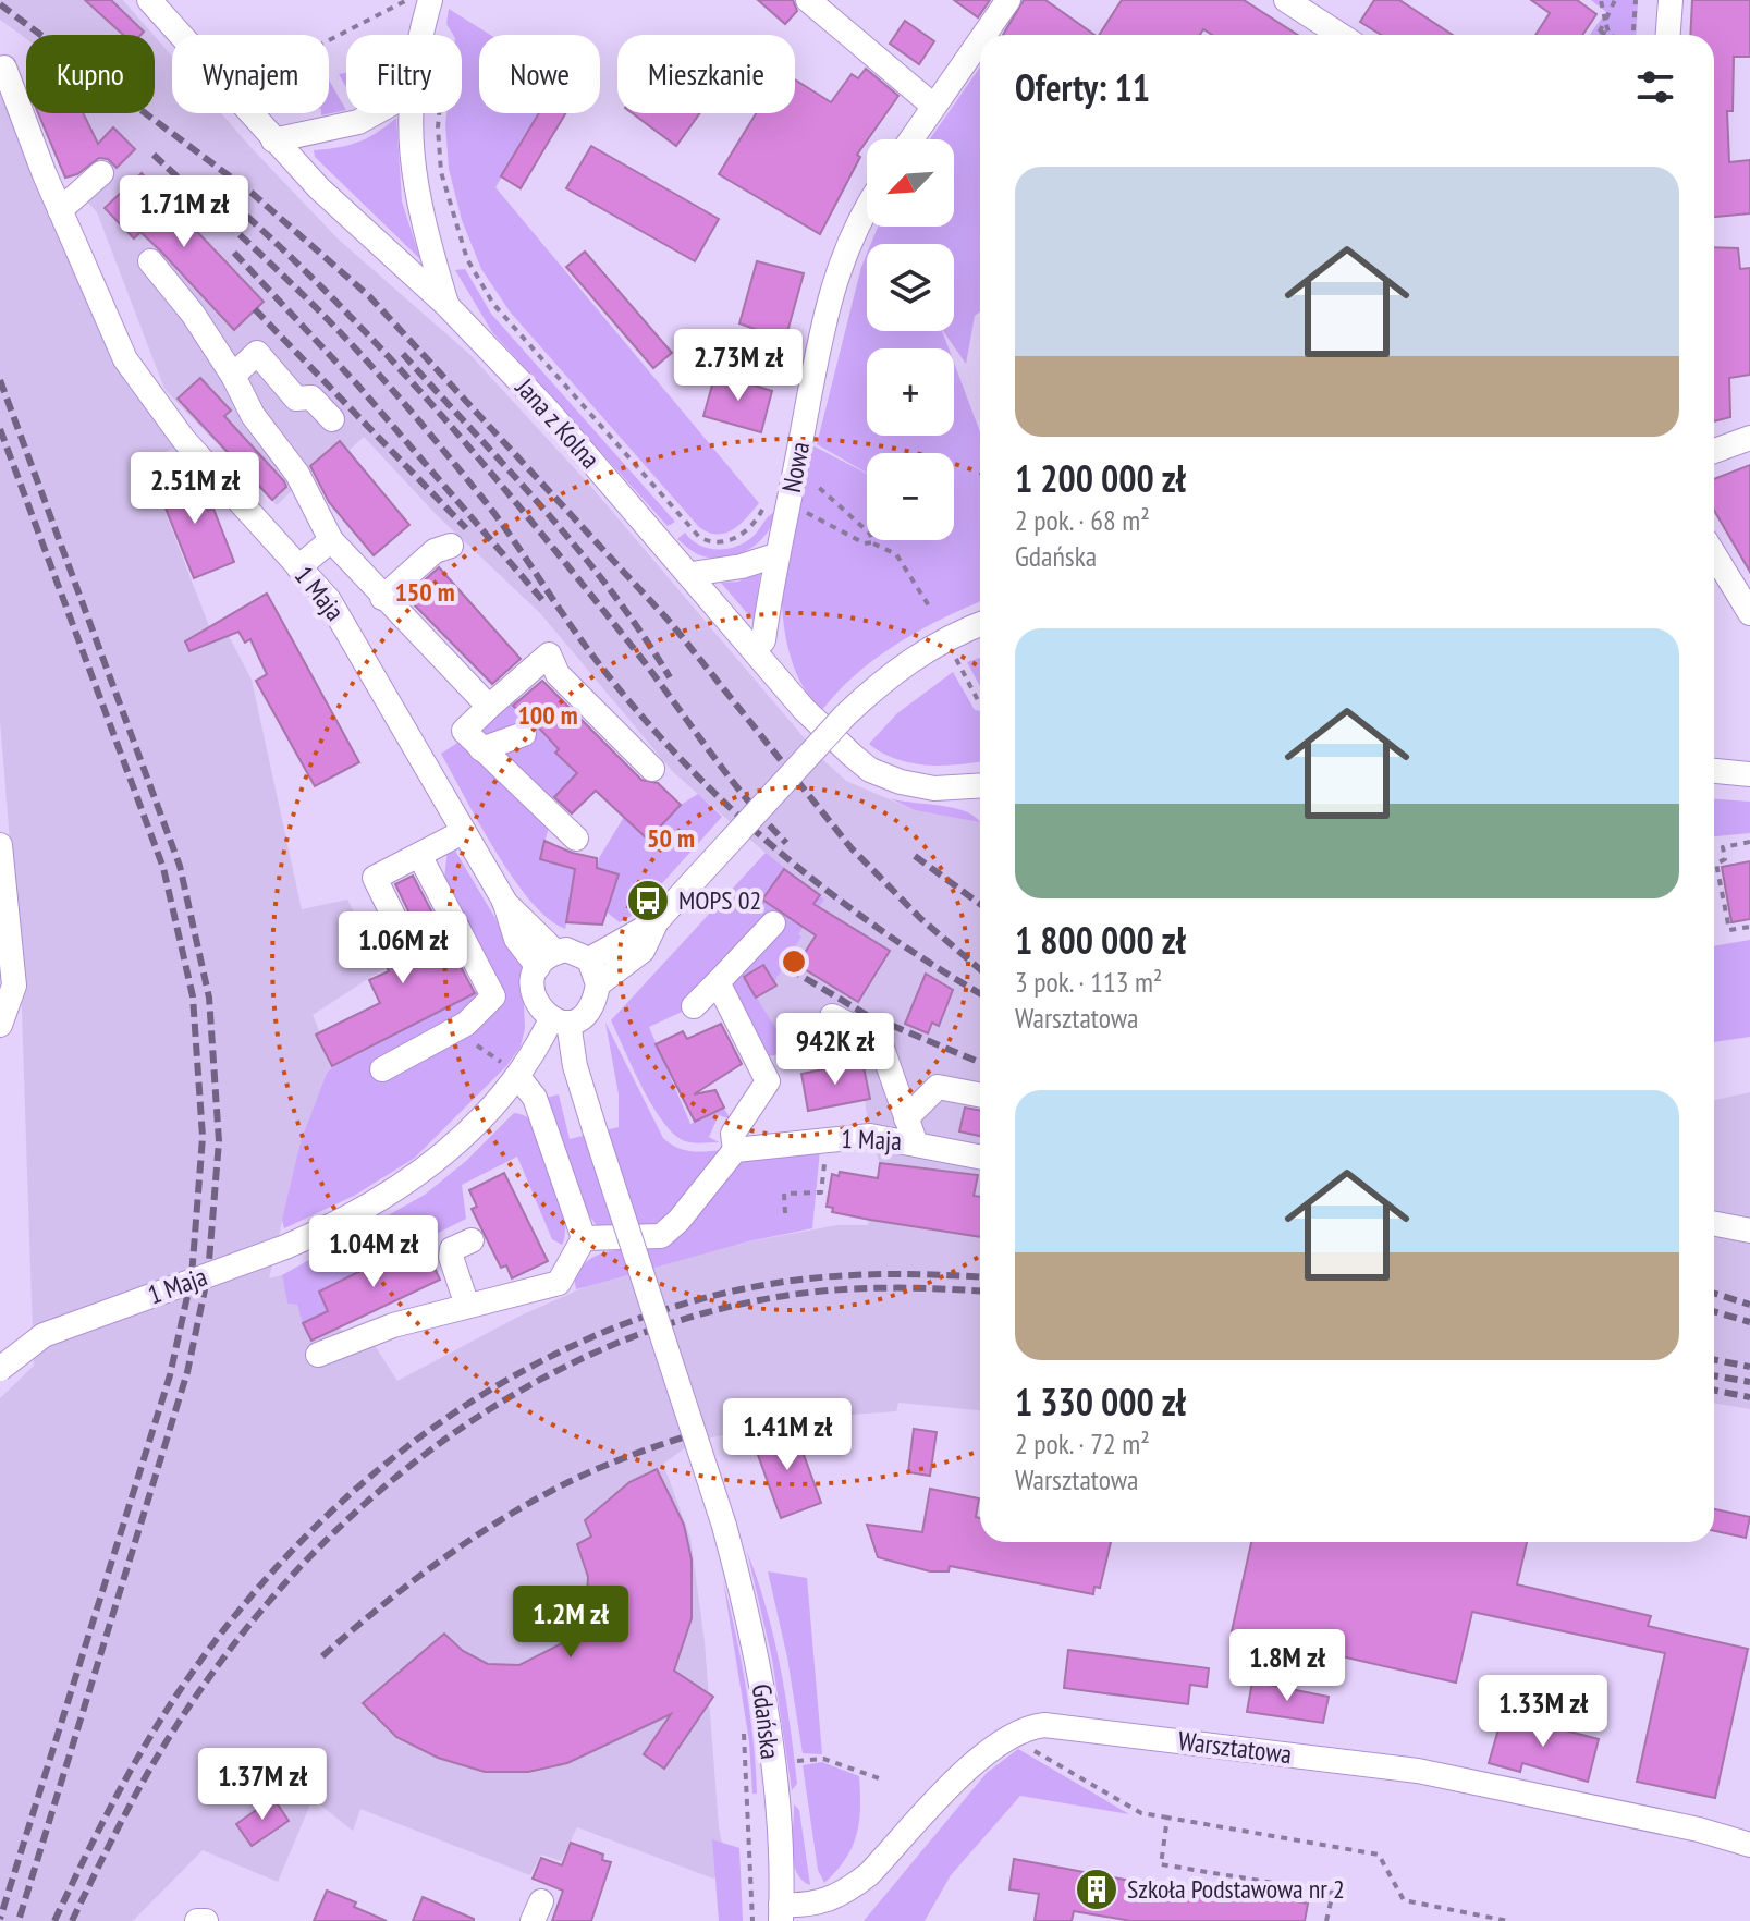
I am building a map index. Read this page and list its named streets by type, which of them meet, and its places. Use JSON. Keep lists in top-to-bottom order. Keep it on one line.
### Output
{"streets":{"street":["Jana z Kolna","Nowa","1 Maja","Gdańska","Warsztatowa"]},"crossings":[["Jana z Kolna","Nowa"],["Gdańska","Warsztatowa"]],"places":{"bus stop":["MOPS 02"],"building":["Szkoła Podstawowa nr 2"]},"north":"bottom left","page":{"chip":["Kupno","Wynajem","Filtry","Nowe","Mieszkanie"],"heading":"Oferty: 11","map_buttons":["+","−"],"list":[{"name":"1 200 000 zł","note":"2 pok. · 68 m² · Gdańska"},{"name":"1 800 000 zł","note":"3 pok. · 113 m² · Warsztatowa"},{"name":"1 330 000 zł","note":"2 pok. · 72 m² · Warsztatowa"}],"price":["1.71M zł","2.73M zł","2.51M zł","1.06M zł","942K zł","1.04M zł","1.41M zł","1.2M zł","1.8M zł","1.33M zł","1.37M zł"]},"rings":["150 m","100 m","50 m"]}
